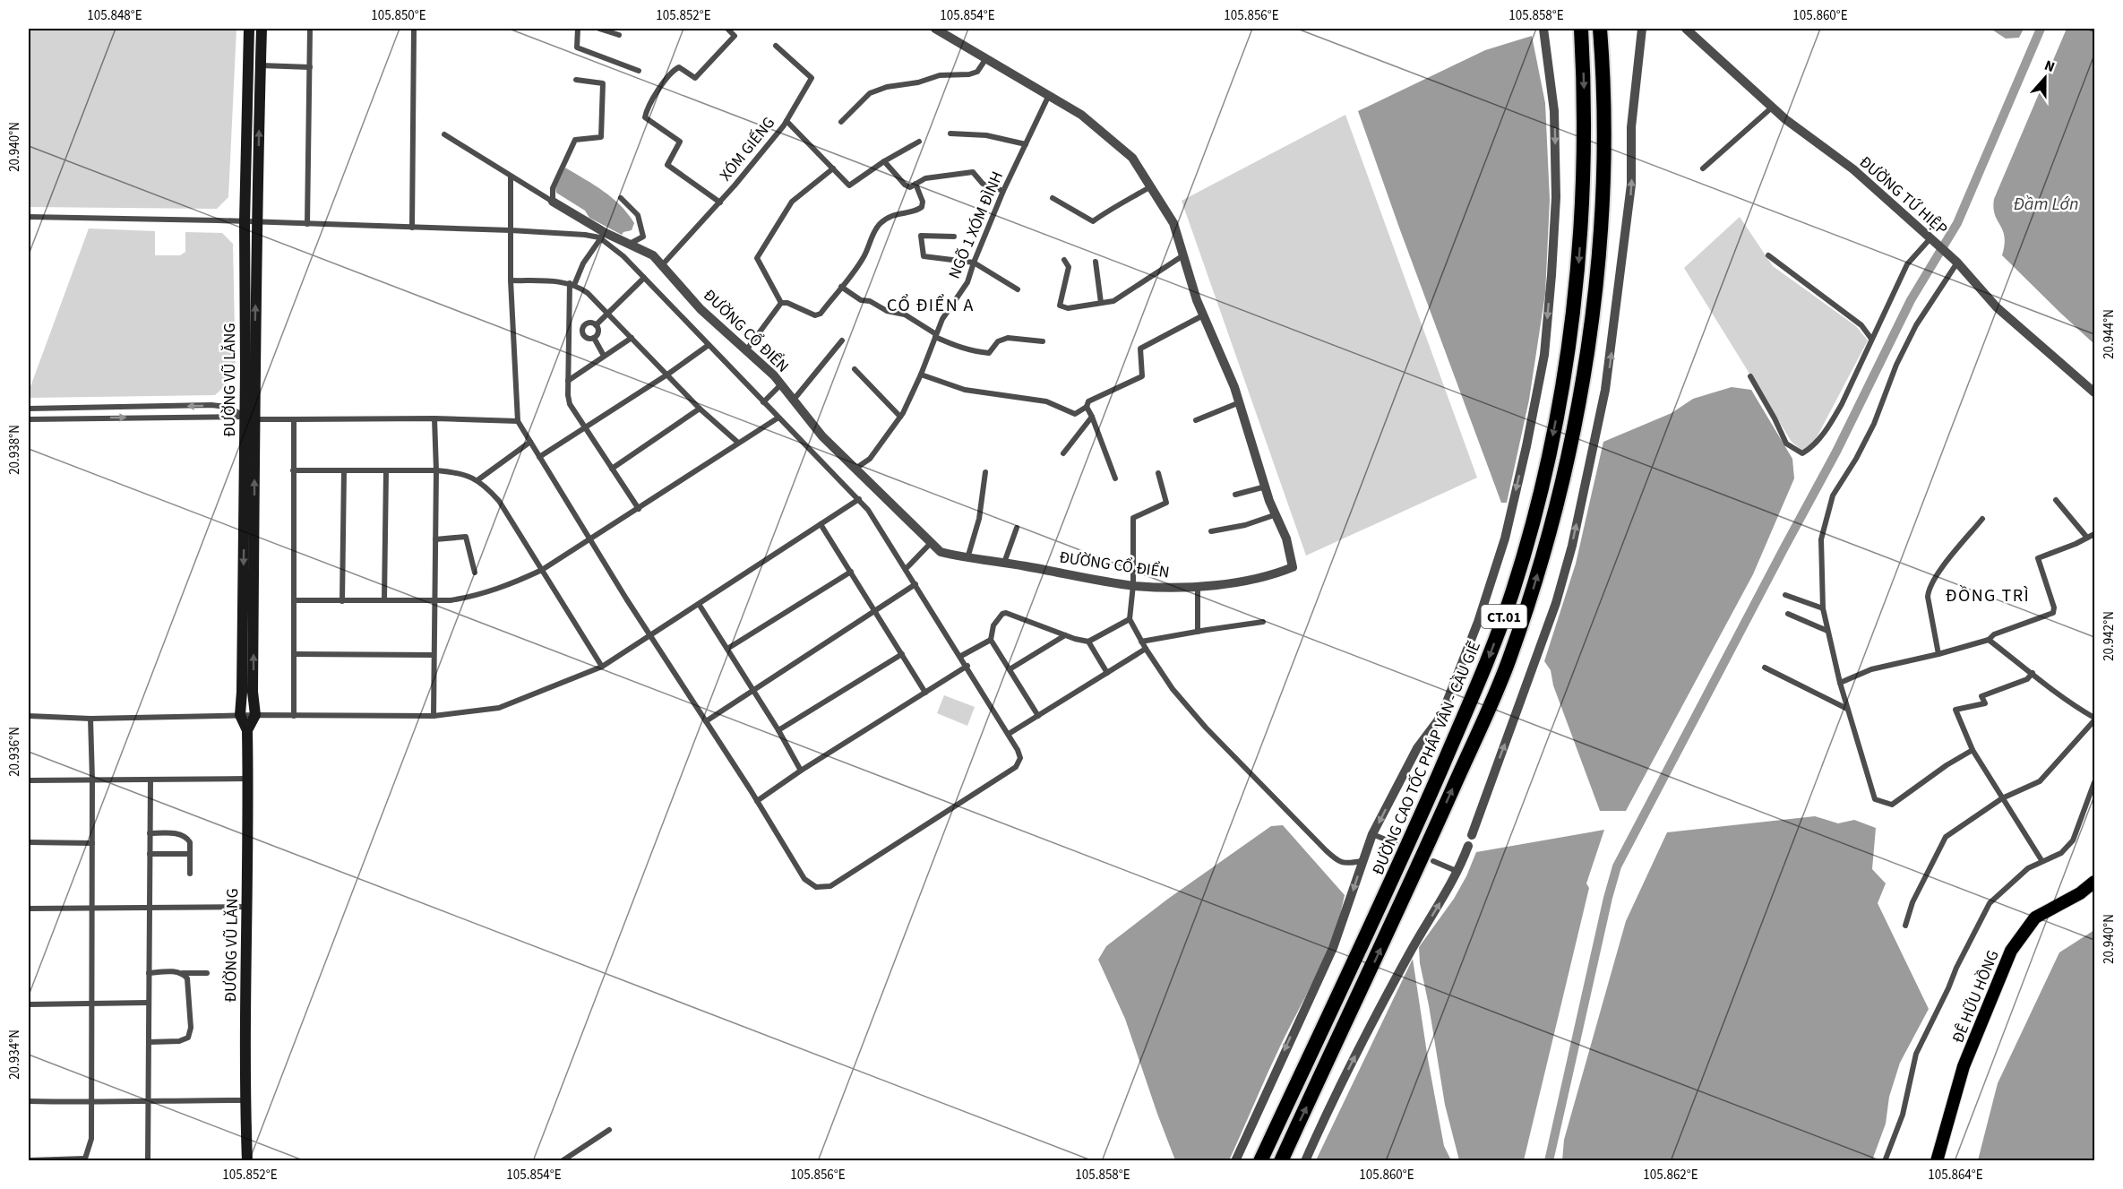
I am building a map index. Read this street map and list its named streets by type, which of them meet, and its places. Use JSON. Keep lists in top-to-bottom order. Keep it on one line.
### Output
{"streets":{"highway":["CT.01","ĐƯỜNG CAO TỐC PHÁP VÂN - CẦU GIẼ"],"main road":["ĐƯỜNG VŨ LĂNG","ĐÊ HỮU HỒNG"],"street":["XÓM GIẾNG","ĐƯỜNG TỨ HIỆP","NGÕ 1 XÓM ĐÌNH","ĐƯỜNG CỔ ĐIỂN"]},"crossings":[["XÓM GIẾNG","ĐƯỜNG CỔ ĐIỂN"],["NGÕ 1 XÓM ĐÌNH","ĐƯỜNG CỔ ĐIỂN"]],"districts":["CỔ ĐIỂN A","ĐỒNG TRÌ"],"water":["Đầm Lớn"],"north":"top","coordinates":["105.848°E","105.850°E","105.852°E","105.854°E","105.856°E","105.858°E","105.860°E","20.940°N","20.944°N","20.938°N","20.942°N","20.936°N","20.934°N","105.862°E","105.864°E"]}
